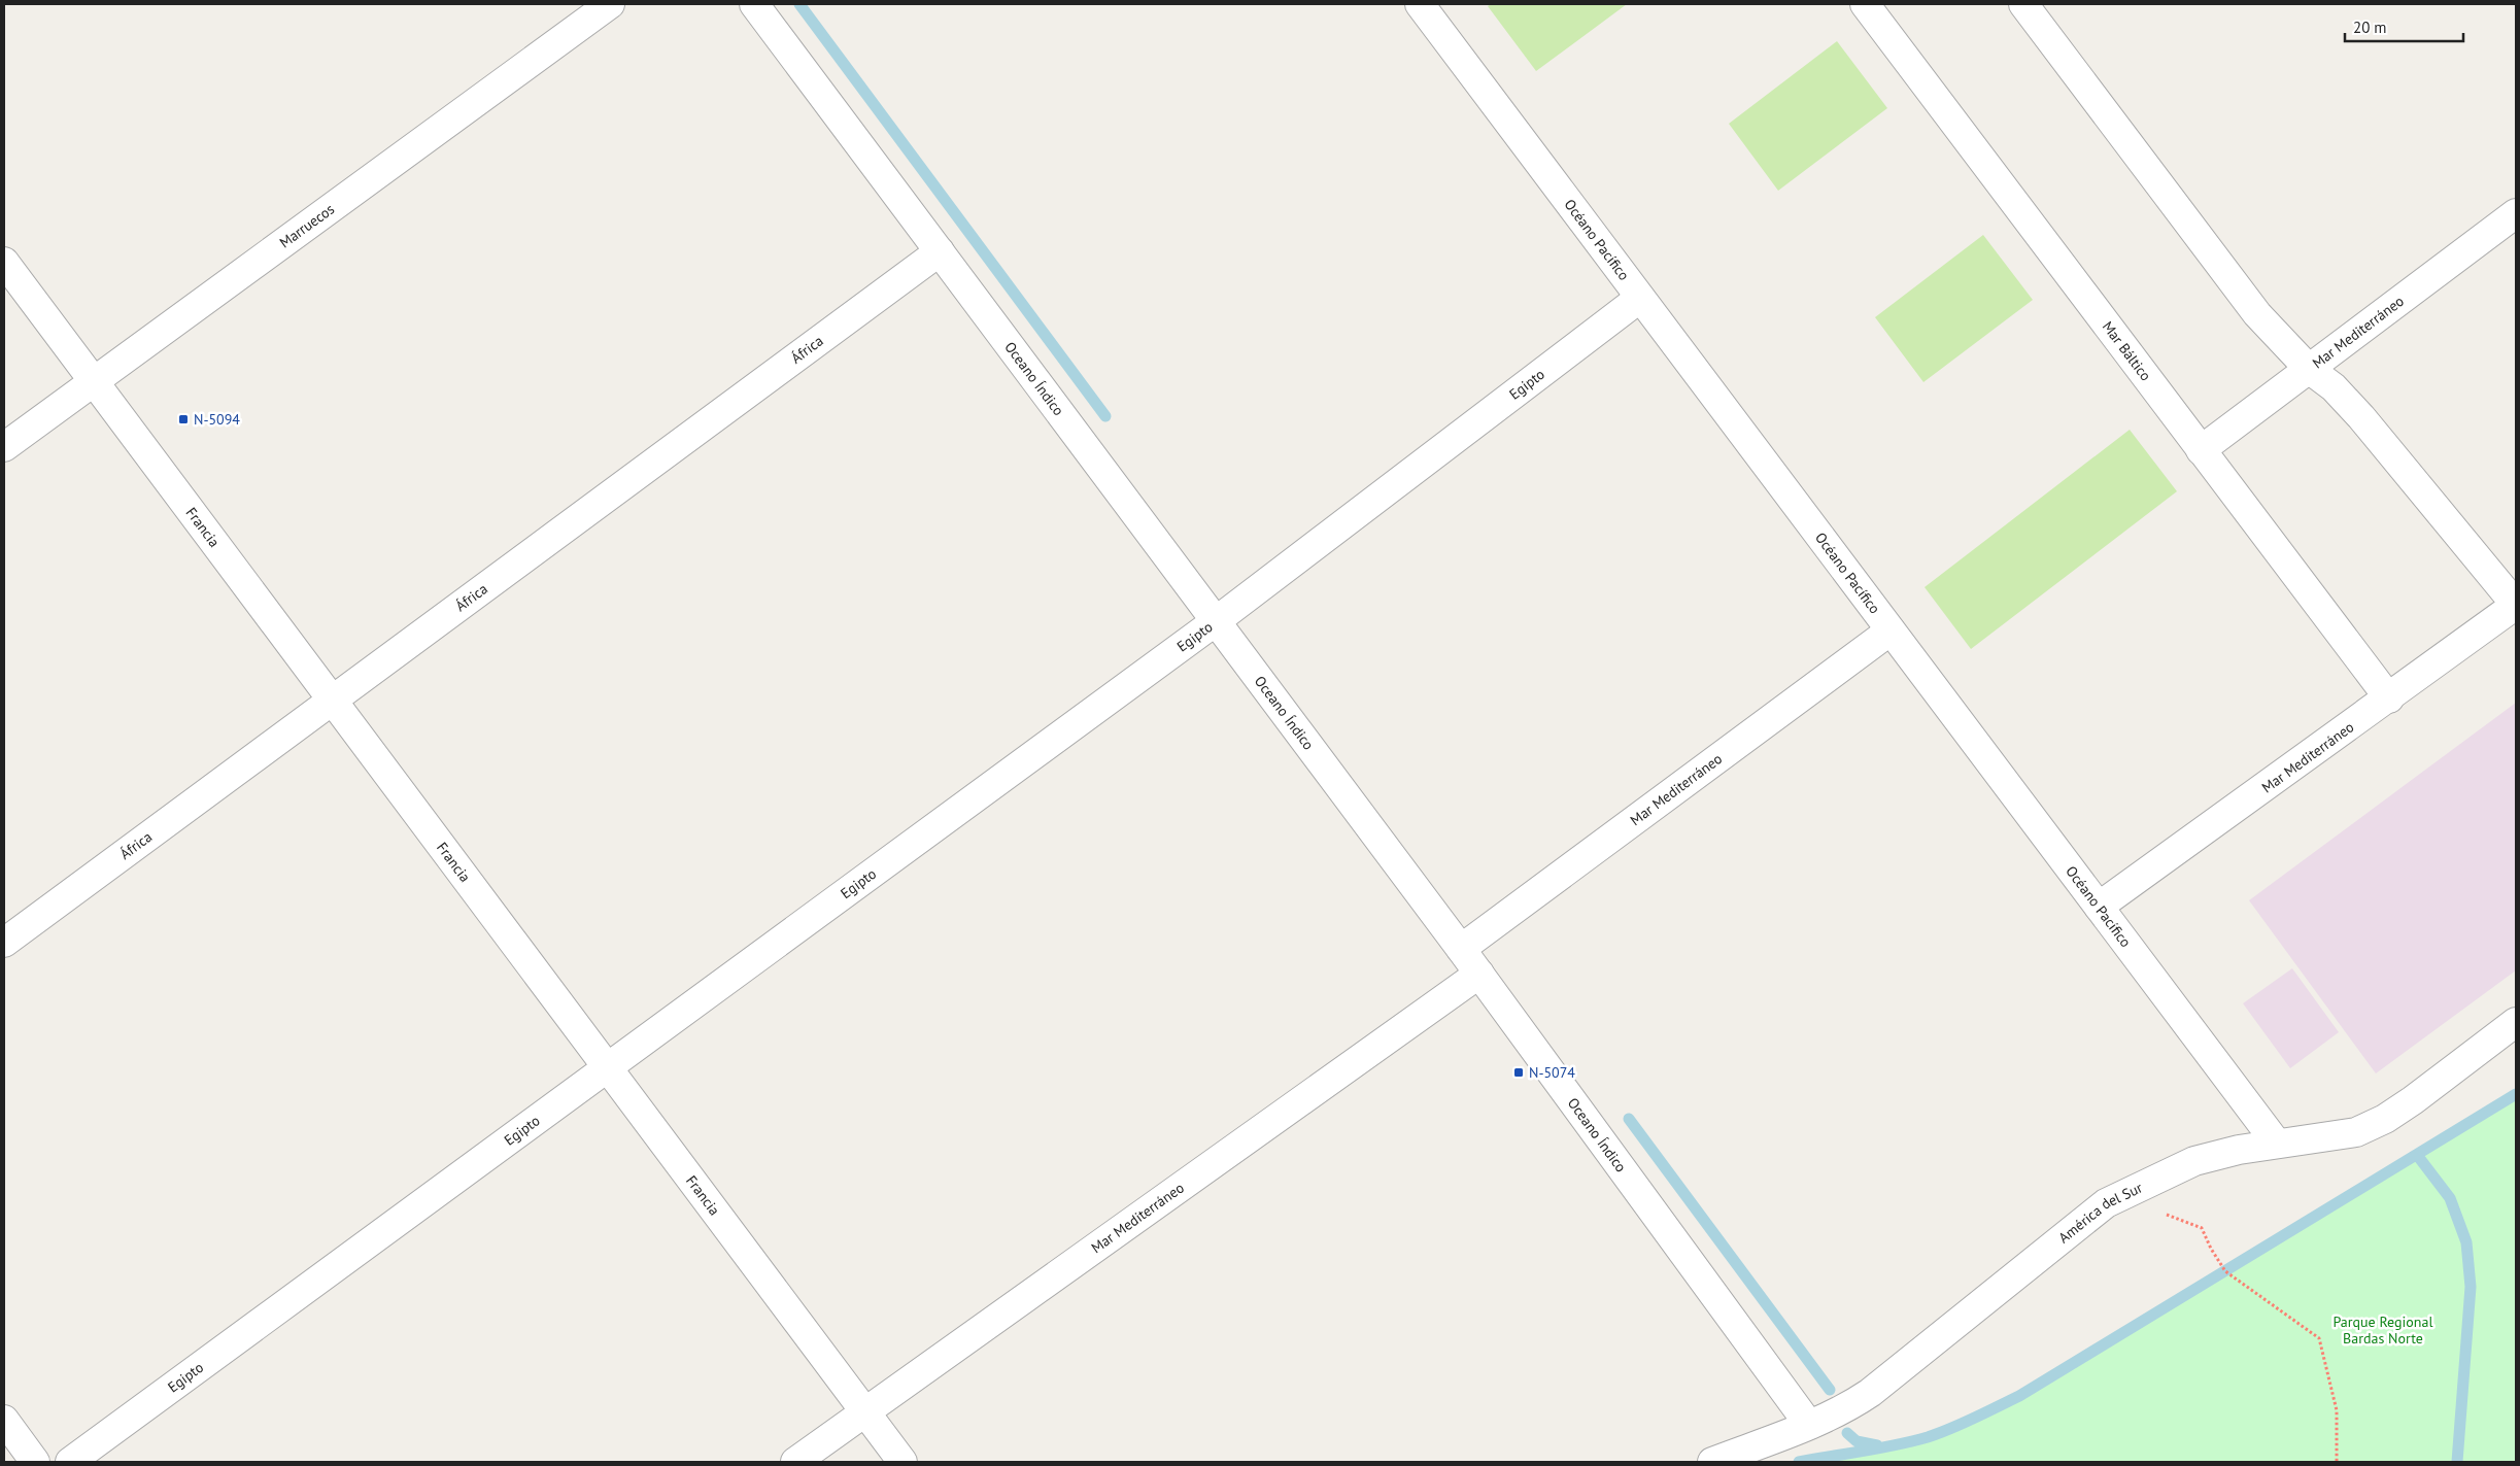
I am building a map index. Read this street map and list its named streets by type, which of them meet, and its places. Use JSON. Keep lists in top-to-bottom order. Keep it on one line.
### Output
{"streets":{"street":["Marruecos","Océano Pacífico","Mar Mediterráneo","África","Mar Báltico","Oceano Índico","Egipto","Francia","América del Sur"]},"crossings":[["Marruecos","Francia"],["Océano Pacífico","Mar Mediterráneo"],["Océano Pacífico","Egipto"],["Océano Pacífico","América del Sur"],["Mar Mediterráneo","Mar Báltico"],["Mar Mediterráneo","Oceano Índico"],["Mar Mediterráneo","Francia"],["África","Oceano Índico"],["África","Francia"],["Oceano Índico","Egipto"],["Oceano Índico","América del Sur"],["Egipto","Francia"]],"parks":["Parque Regional Bardas Norte"],"places":{"transit":["N-5094","N-5074"]},"scale_bar":"20 m"}
